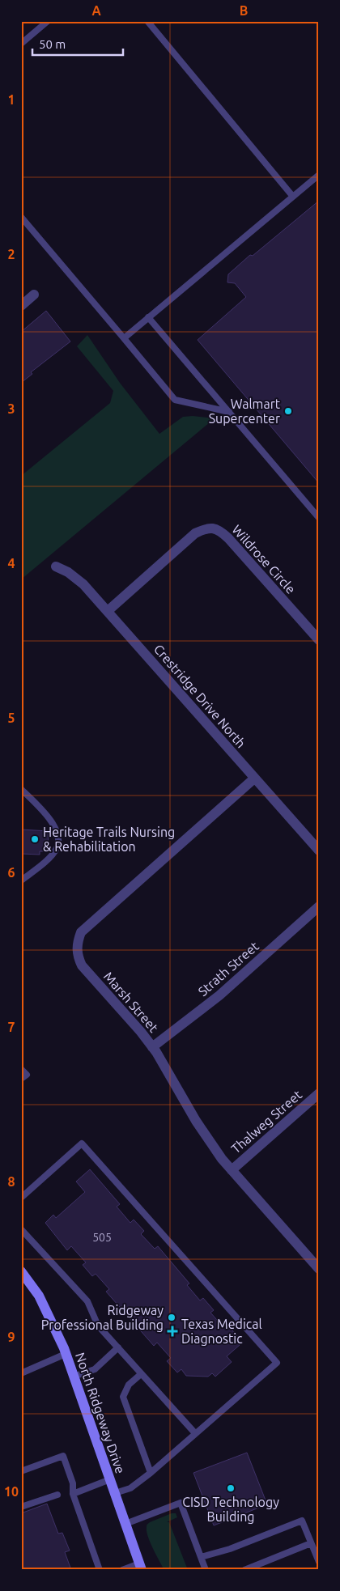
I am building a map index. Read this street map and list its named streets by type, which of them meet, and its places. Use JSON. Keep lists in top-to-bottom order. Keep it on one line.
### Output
{"streets":{"street":["Wildrose Circle","Crestridge Drive North","Strath Street","Marsh Street","Thalweg Street","North Ridgeway Drive"]},"crossings":[["Wildrose Circle","Crestridge Drive North"],["Crestridge Drive North","Marsh Street"],["Strath Street","Marsh Street"],["Marsh Street","Thalweg Street"]],"places":{"other":["Walmart Supercenter","Heritage Trails Nursing & Rehabilitation","Ridgeway Professional Building","CISD Technology Building"],"health":["Texas Medical Diagnostic"]},"house_numbers":["505"],"scale_bar":"50 m","grid":{"columns":["A","B"],"rows":["1","2","3","4","5","6","7","8","9","10"]}}
